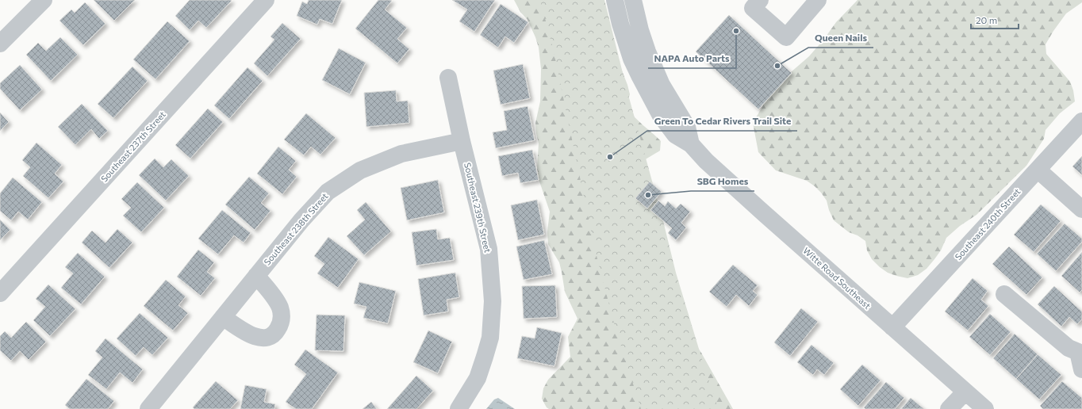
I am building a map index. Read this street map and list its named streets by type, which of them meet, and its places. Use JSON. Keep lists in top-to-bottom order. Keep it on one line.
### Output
{"streets":{"street":["Southeast 237th Street","Southeast 239th Street","Southeast 240th Street","Southeast 238th Street","Witte Road Southeast"]},"crossings":[["Southeast 239th Street","Southeast 238th Street"],["Southeast 240th Street","Witte Road Southeast"]],"places":["NAPA Auto Parts","Queen Nails","Green To Cedar Rivers Trail Site","SBG Homes"],"scale_bar":"20 m"}
